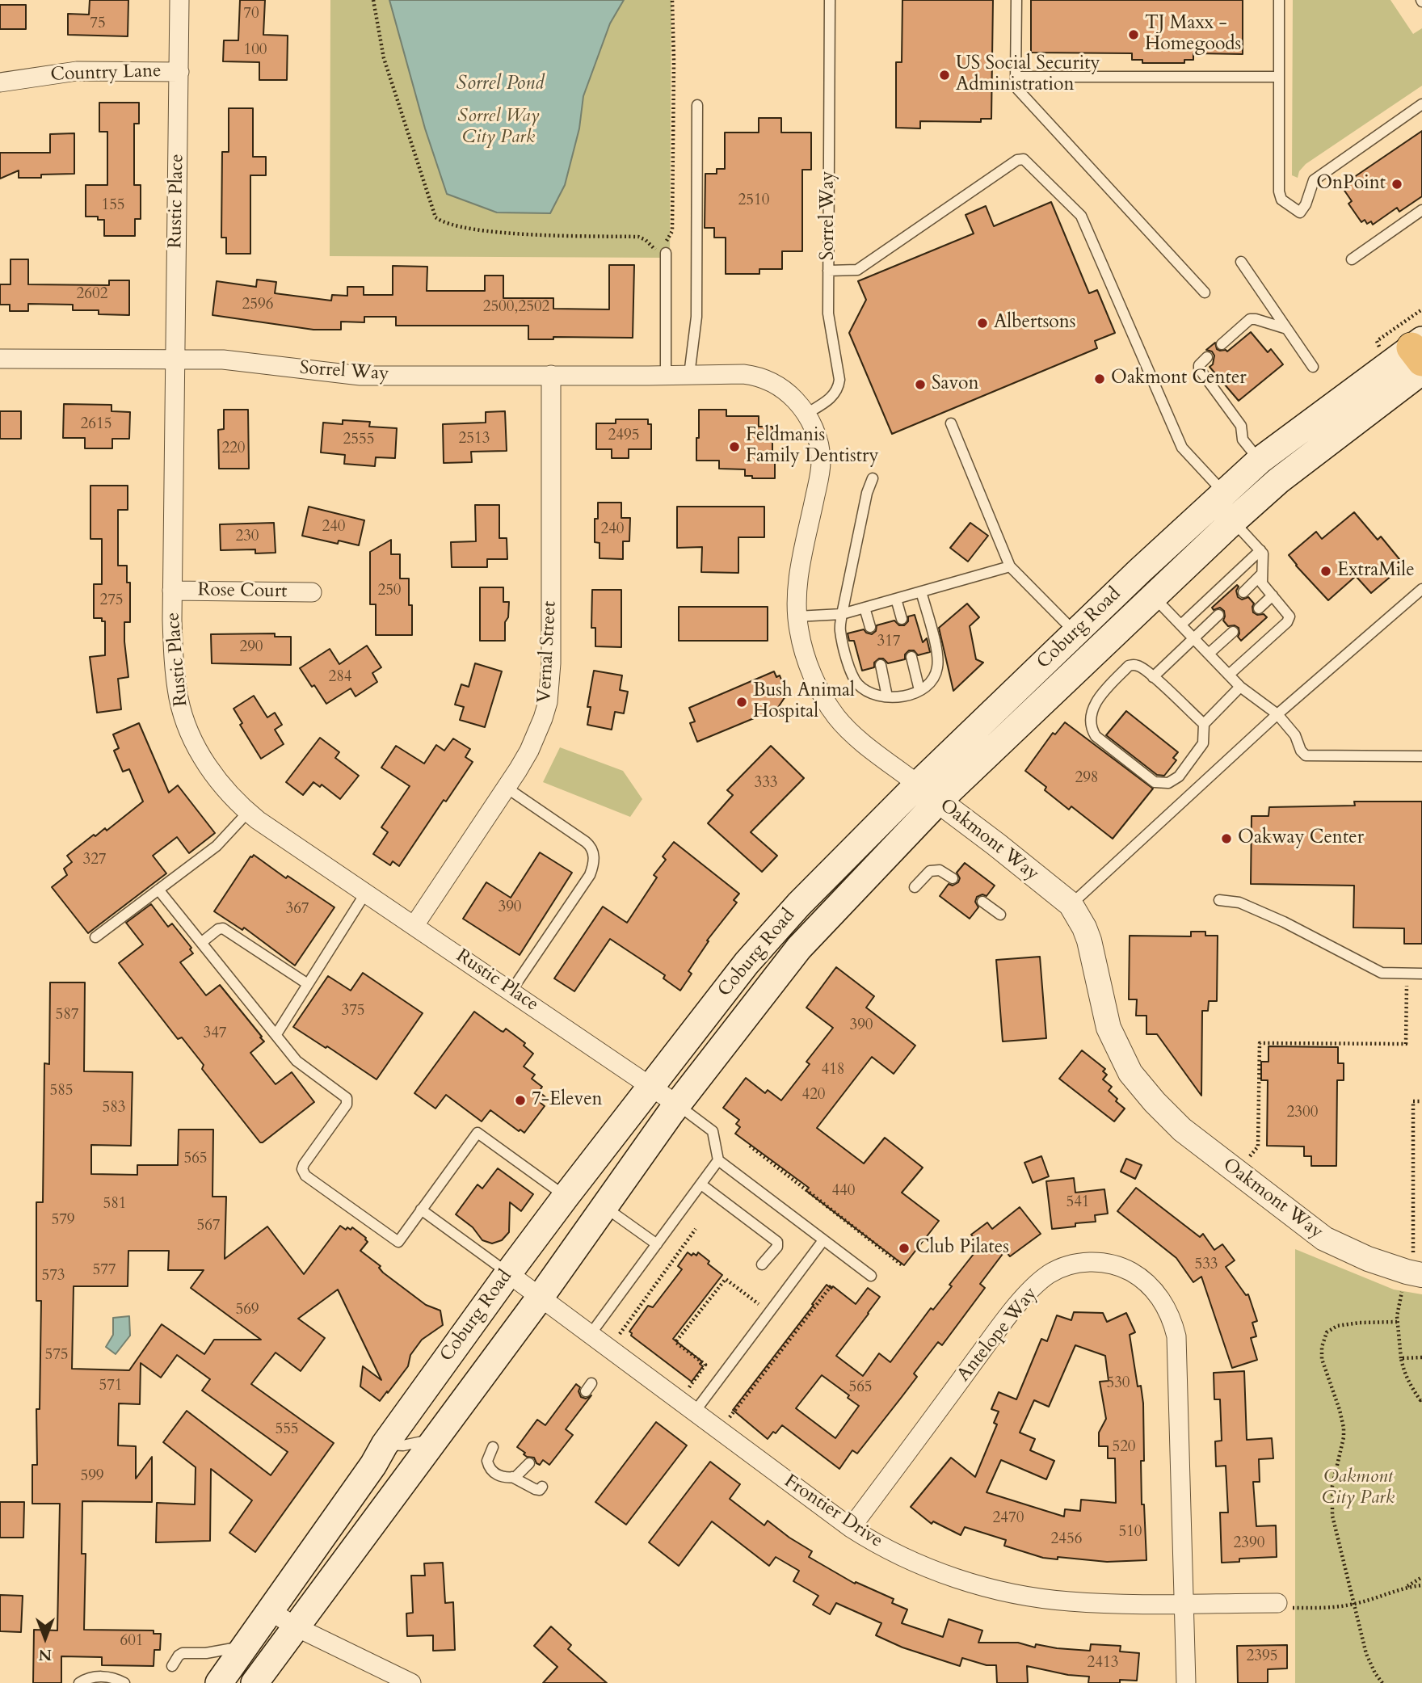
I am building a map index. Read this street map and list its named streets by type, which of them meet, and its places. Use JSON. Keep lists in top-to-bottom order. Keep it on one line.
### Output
{"streets":{"main road":["Coburg Road"],"street":["Country Lane","Rustic Place","Sorrel Way","Rose Court","Vernal Street","Oakmont Way","Antelope Way","Frontier Drive"]},"crossings":[["Country Lane","Rustic Place"],["Rustic Place","Sorrel Way"],["Rustic Place","Rose Court"],["Rustic Place","Coburg Road"],["Rustic Place","Vernal Street"],["Sorrel Way","Vernal Street"],["Sorrel Way","Oakmont Way"],["Coburg Road","Oakmont Way"],["Coburg Road","Frontier Drive"],["Antelope Way","Frontier Drive"]],"water":["Sorrel Pond"],"parks":["Sorrel Way City Park","Oakmont City Park"],"places":["TJ Maxx - Homegoods","US Social Security Administration","OnPoint","Albertsons","Oakmont Center","Savon","Feldmanis Family Dentistry","ExtraMile","Bush Animal Hospital","Oakway Center","7-Eleven","Club Pilates"],"house_numbers":["70","75","100","2510","155","2602","2596","2500,2502","2615","2495","2513","2555","220","240","240","230","250","275","317","290","284","298","333","327","390","367","375","587","390","347","418","585","420","583","2300","565","440","541","581","579","567","533","577","573","569","575","530","571","565","555","520","599","2470","510","2456","2390","601","2395","2413"],"north":"bottom"}
